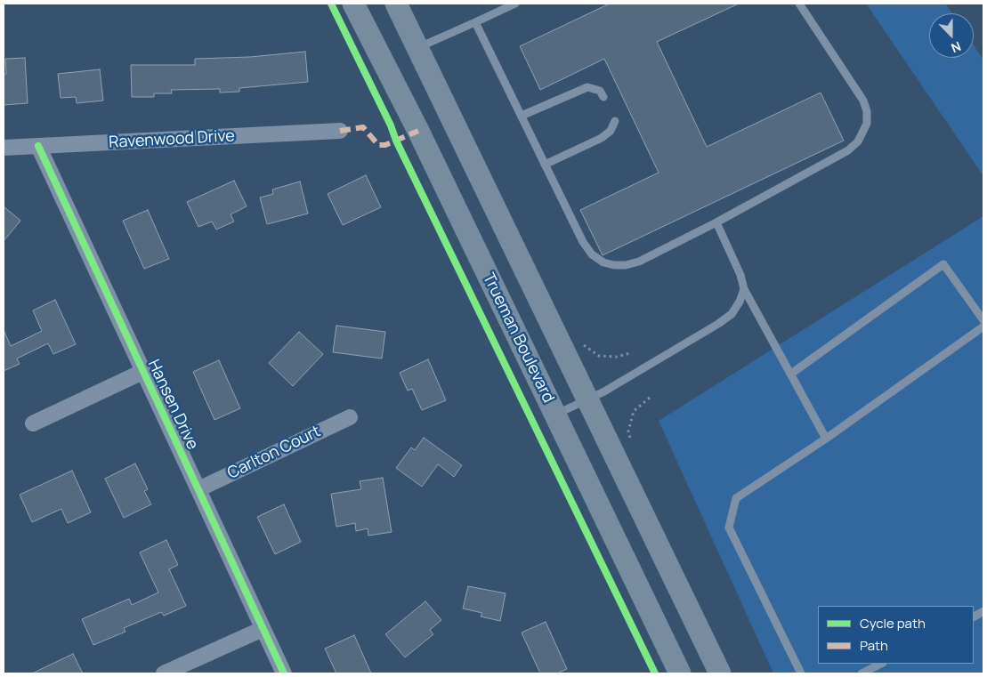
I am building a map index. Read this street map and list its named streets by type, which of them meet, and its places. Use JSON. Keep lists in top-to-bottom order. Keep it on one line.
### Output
{"streets":{"main road":["Trueman Boulevard"],"street":["Ravenwood Drive","Hansen Drive","Carlton Court"]},"crossings":[["Ravenwood Drive","Hansen Drive"],["Hansen Drive","Carlton Court"]],"legend":["Cycle path","Path"],"north":"bottom"}
